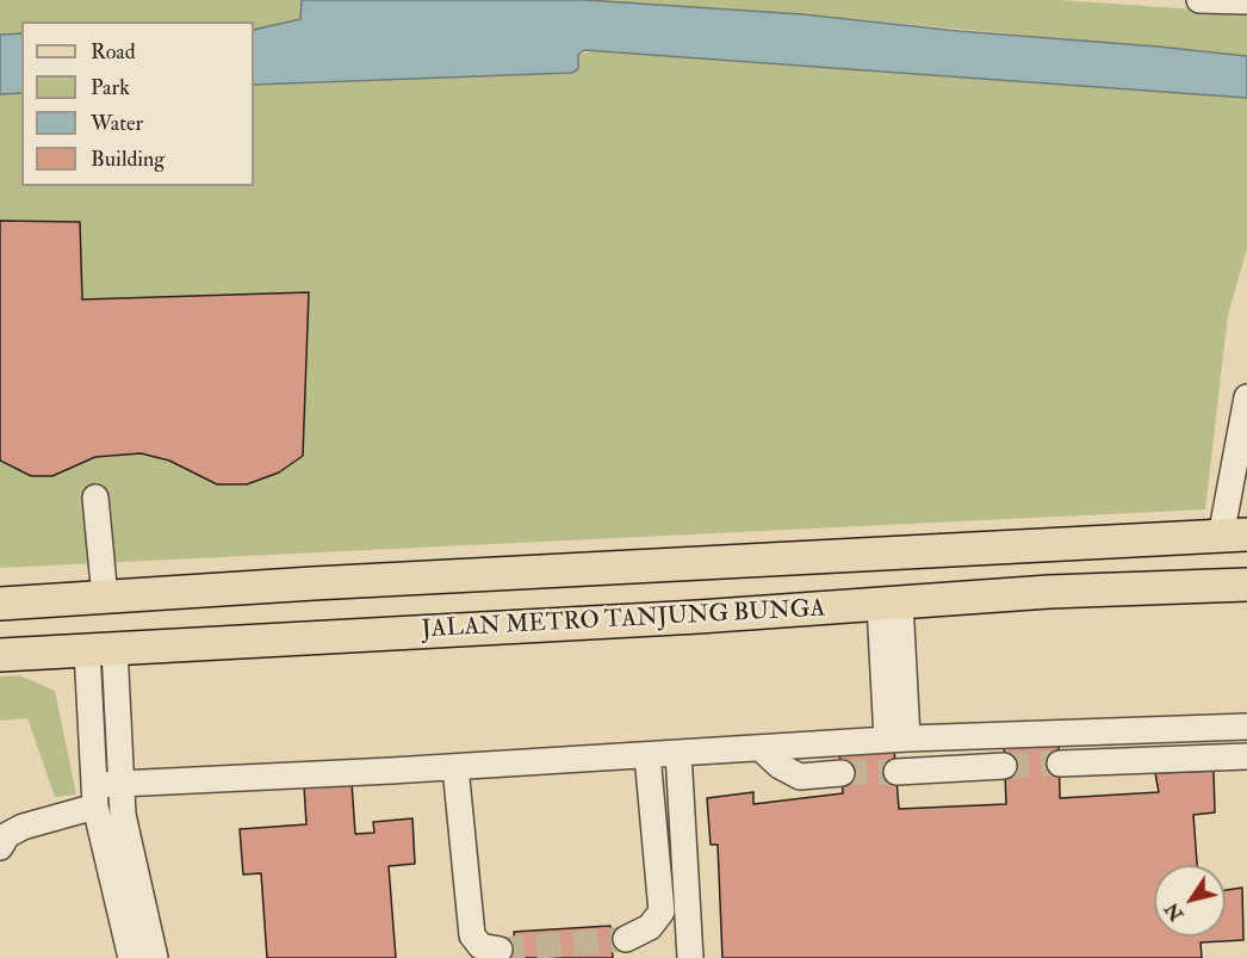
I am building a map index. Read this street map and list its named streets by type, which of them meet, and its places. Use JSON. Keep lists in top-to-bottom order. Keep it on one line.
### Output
{"streets":{"main road":["JALAN METRO TANJUNG BUNGA"]},"legend":["Road","Park","Water","Building"],"north":"bottom left"}
